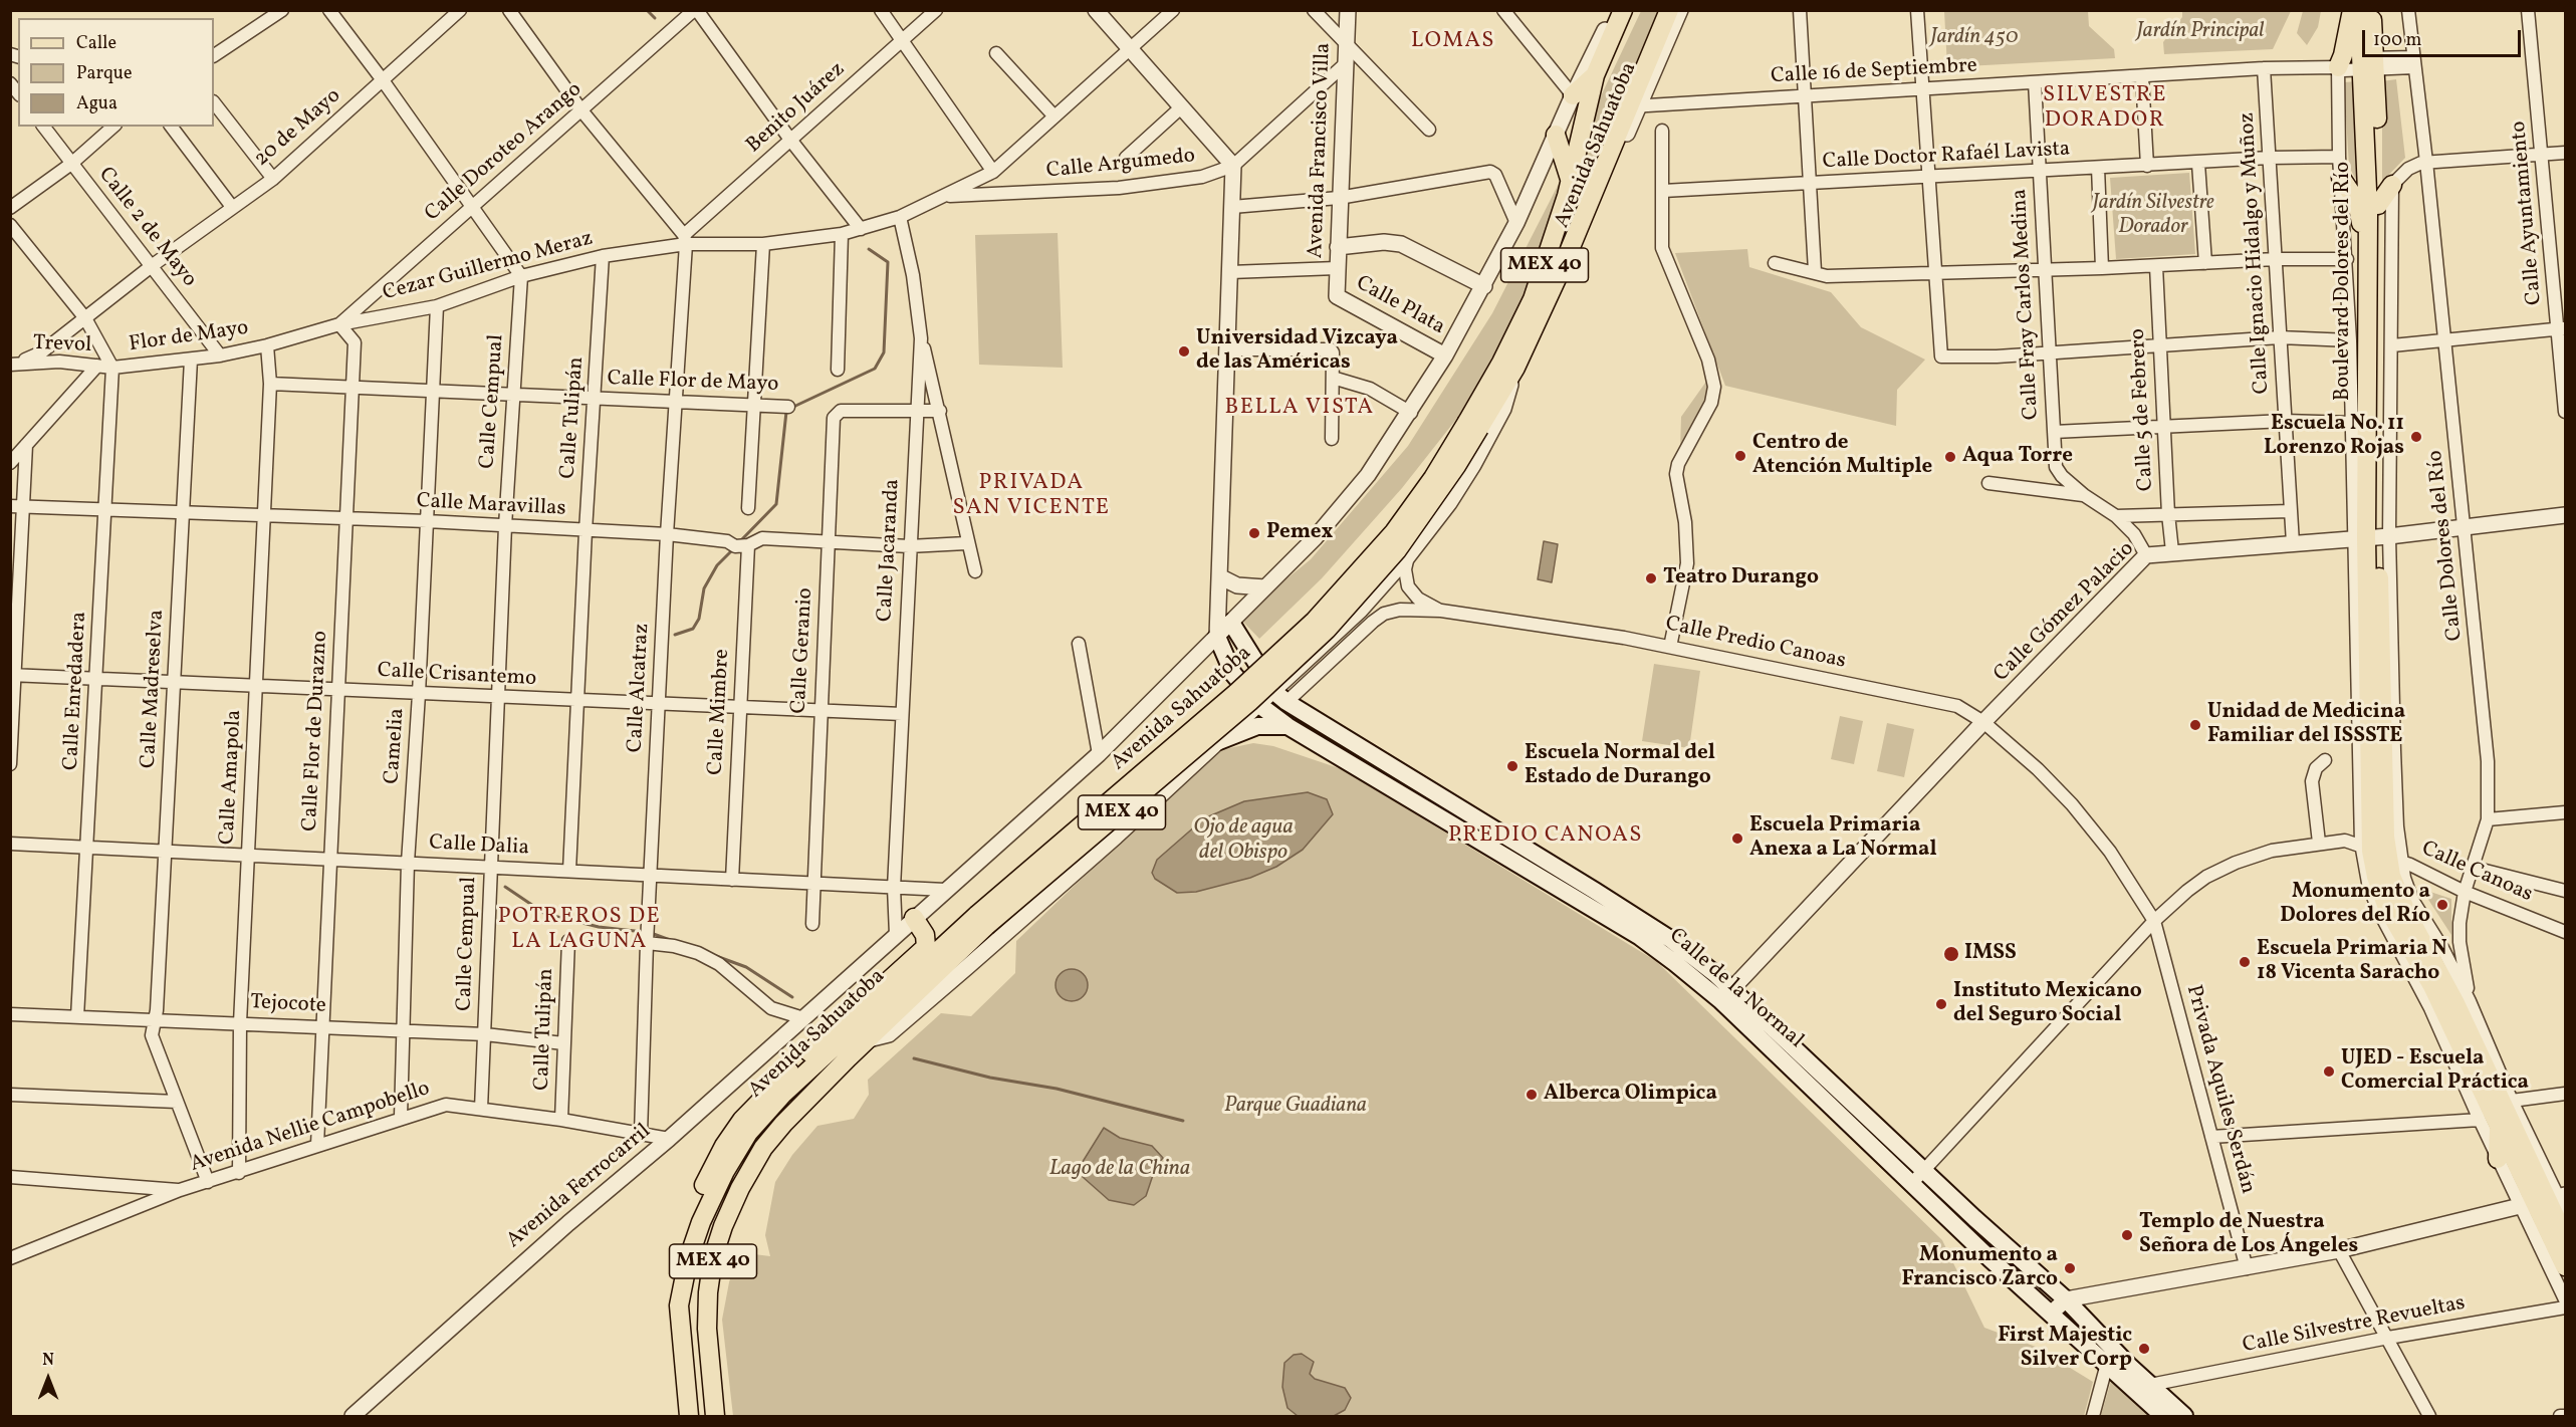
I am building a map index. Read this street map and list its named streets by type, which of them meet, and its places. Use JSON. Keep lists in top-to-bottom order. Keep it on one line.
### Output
{"streets":{"main road":["Avenida Sahuatoba","MEX 40","Boulevard Dolores del Río","Calle de la Normal"],"street":["Calle 16 de Septiembre","Benito Juárez","20 de Mayo","Avenida Francisco Villa","Calle Doroteo Arango","Calle Doctor Rafaél Lavista","Calle Argumedo","Calle Ayuntamiento","Calle 2 de Mayo","Calle Ignacio Hidalgo y Muñoz","Cezar Guillermo Meraz","Calle Fray Carlos Medina","Calle Plata","Flor de Mayo","Trevol","Calle Flor de Mayo","Calle Cempual","Calle 5 de Febrero","Calle Tulipán","Calle Maravillas","Calle Dolores del Río","Calle Jacaranda","Calle Gómez Palacio","Calle Predio Canoas","Calle Geranio","Calle Crisantemo","Calle Alcatraz","Calle Madreselva","Calle Enredadera","Calle Mimbre","Calle Flor de Durazno","Camelia","Calle Amapola","Calle Dalia","Calle Canoas","Tejocote","Privada Aquiles Serdán","Avenida Nellie Campobello","Avenida Ferrocarril","Calle Silvestre Revueltas"]},"crossings":[["Calle 16 de Septiembre","Avenida Sahuatoba"],["Calle 16 de Septiembre","Calle Ignacio Hidalgo y Muñoz"],["Calle 16 de Septiembre","Boulevard Dolores del Río"],["Calle 16 de Septiembre","Calle Fray Carlos Medina"],["Calle 16 de Septiembre","Calle Dolores del Río"],["Benito Juárez","Cezar Guillermo Meraz"],["Benito Juárez","Calle Alcatraz"],["20 de Mayo","Calle 2 de Mayo"],["20 de Mayo","Trevol"],["Avenida Sahuatoba","MEX 40"],["Avenida Sahuatoba","Calle Plata"],["Avenida Sahuatoba","Calle Jacaranda"],["Avenida Sahuatoba","Calle Dalia"],["Avenida Sahuatoba","Calle de la Normal"],["Avenida Sahuatoba","Avenida Ferrocarril"],["Avenida Francisco Villa","Calle Plata"],["Calle Doroteo Arango","Cezar Guillermo Meraz"],["Calle Doroteo Arango","Calle Flor de Durazno"],["Calle Doctor Rafaél Lavista","Calle Ignacio Hidalgo y Muñoz"],["Calle Doctor Rafaél Lavista","Calle Fray Carlos Medina"],["Calle Argumedo","Cezar Guillermo Meraz"],["Calle 2 de Mayo","Flor de Mayo"],["Calle Ignacio Hidalgo y Muñoz","Calle Gómez Palacio"],["Cezar Guillermo Meraz","Flor de Mayo"],["Cezar Guillermo Meraz","Calle Cempual"],["Cezar Guillermo Meraz","Calle Tulipán"],["Cezar Guillermo Meraz","Calle Jacaranda"],["Cezar Guillermo Meraz","Calle Alcatraz"],["Cezar Guillermo Meraz","Calle Flor de Durazno"],["Cezar Guillermo Meraz","Camelia"],["Boulevard Dolores del Río","Calle Gómez Palacio"],["Boulevard Dolores del Río","Calle Canoas"],["Calle Fray Carlos Medina","Calle Gómez Palacio"],["Flor de Mayo","Trevol"],["Flor de Mayo","Calle Flor de Mayo"],["Flor de Mayo","Calle Madreselva"],["Flor de Mayo","Calle Enredadera"],["Flor de Mayo","Calle Amapola"],["Trevol","Calle Enredadera"],["Calle Flor de Mayo","Calle Cempual"],["Calle Flor de Mayo","Calle Tulipán"],["Calle Flor de Mayo","Calle Alcatraz"],["Calle Flor de Mayo","Calle Flor de Durazno"],["Calle Flor de Mayo","Camelia"],["Calle Flor de Mayo","Calle Amapola"],["Calle Cempual","Calle Maravillas"],["Calle Cempual","Calle Crisantemo"],["Calle Cempual","Calle Dalia"],["Calle Cempual","Tejocote"],["Calle Cempual","Avenida Nellie Campobello"],["Calle 5 de Febrero","Calle Gómez Palacio"],["Calle Tulipán","Calle Maravillas"],["Calle Tulipán","Calle Crisantemo"],["Calle Tulipán","Calle Dalia"],["Calle Tulipán","Tejocote"],["Calle Tulipán","Avenida Nellie Campobello"],["Calle Maravillas","Calle Jacaranda"],["Calle Maravillas","Calle Geranio"],["Calle Maravillas","Calle Alcatraz"],["Calle Maravillas","Calle Madreselva"],["Calle Maravillas","Calle Enredadera"],["Calle Maravillas","Calle Mimbre"],["Calle Maravillas","Calle Flor de Durazno"],["Calle Maravillas","Camelia"],["Calle Maravillas","Calle Amapola"],["Calle Dolores del Río","Calle Gómez Palacio"],["Calle Dolores del Río","Calle Canoas"],["Calle Jacaranda","Calle Geranio"],["Calle Jacaranda","Calle Crisantemo"],["Calle Jacaranda","Calle Dalia"],["Calle Gómez Palacio","Calle Predio Canoas"],["Calle Gómez Palacio","Calle de la Normal"],["Calle Predio Canoas","Calle de la Normal"],["Calle Predio Canoas","Privada Aquiles Serdán"],["Calle Geranio","Calle Crisantemo"],["Calle Geranio","Calle Dalia"],["Calle Crisantemo","Calle Alcatraz"],["Calle Crisantemo","Calle Madreselva"],["Calle Crisantemo","Calle Enredadera"],["Calle Crisantemo","Calle Mimbre"],["Calle Crisantemo","Calle Flor de Durazno"],["Calle Crisantemo","Camelia"],["Calle Crisantemo","Calle Amapola"],["Calle Alcatraz","Calle Dalia"],["Calle Alcatraz","Avenida Nellie Campobello"],["Calle Madreselva","Calle Dalia"],["Calle Madreselva","Tejocote"],["Calle Madreselva","Avenida Nellie Campobello"],["Calle Enredadera","Calle Dalia"],["Calle Enredadera","Tejocote"],["Calle Mimbre","Calle Dalia"],["Calle Flor de Durazno","Calle Dalia"],["Calle Flor de Durazno","Tejocote"],["Calle Flor de Durazno","Avenida Nellie Campobello"],["Camelia","Calle Dalia"],["Camelia","Tejocote"],["Camelia","Avenida Nellie Campobello"],["Calle Amapola","Calle Dalia"],["Calle Amapola","Tejocote"],["Calle Amapola","Avenida Nellie Campobello"],["Calle de la Normal","Calle Silvestre Revueltas"],["Avenida Nellie Campobello","Avenida Ferrocarril"]],"districts":["LOMAS","SILVESTRE DORADOR","BELLA VISTA","PRIVADA SAN VICENTE","PREDIO CANOAS","POTREROS DE LA LAGUNA"],"water":["Ojo de agua del Obispo","Lago de la China"],"parks":["Jardín Principal","Jardín 450","Jardín Silvestre Dorador","Parque Guadiana"],"places":["Universidad Vizcaya de las Américas","Escuela No. 11 Lorenzo Rojas","Centro de Atención Multiple","Aqua Torre","Pemex","Teatro Durango","Unidad de Medicina Familiar del ISSSTE","Escuela Normal del Estado de Durango","Escuela Primaria Anexa a La Normal","Monumento a Dolores del Río","IMSS","Escuela Primaria N 18 Vicenta Saracho","Instituto Mexicano del Seguro Social","UJED - Escuela Comercial Práctica","Alberca Olimpica","Templo de Nuestra Señora de Los Ángeles","Monumento a Francisco Zarco","First Majestic Silver Corp"],"legend":["Calle","Parque","Agua"],"scale_bar":"100 m","north":"top"}
